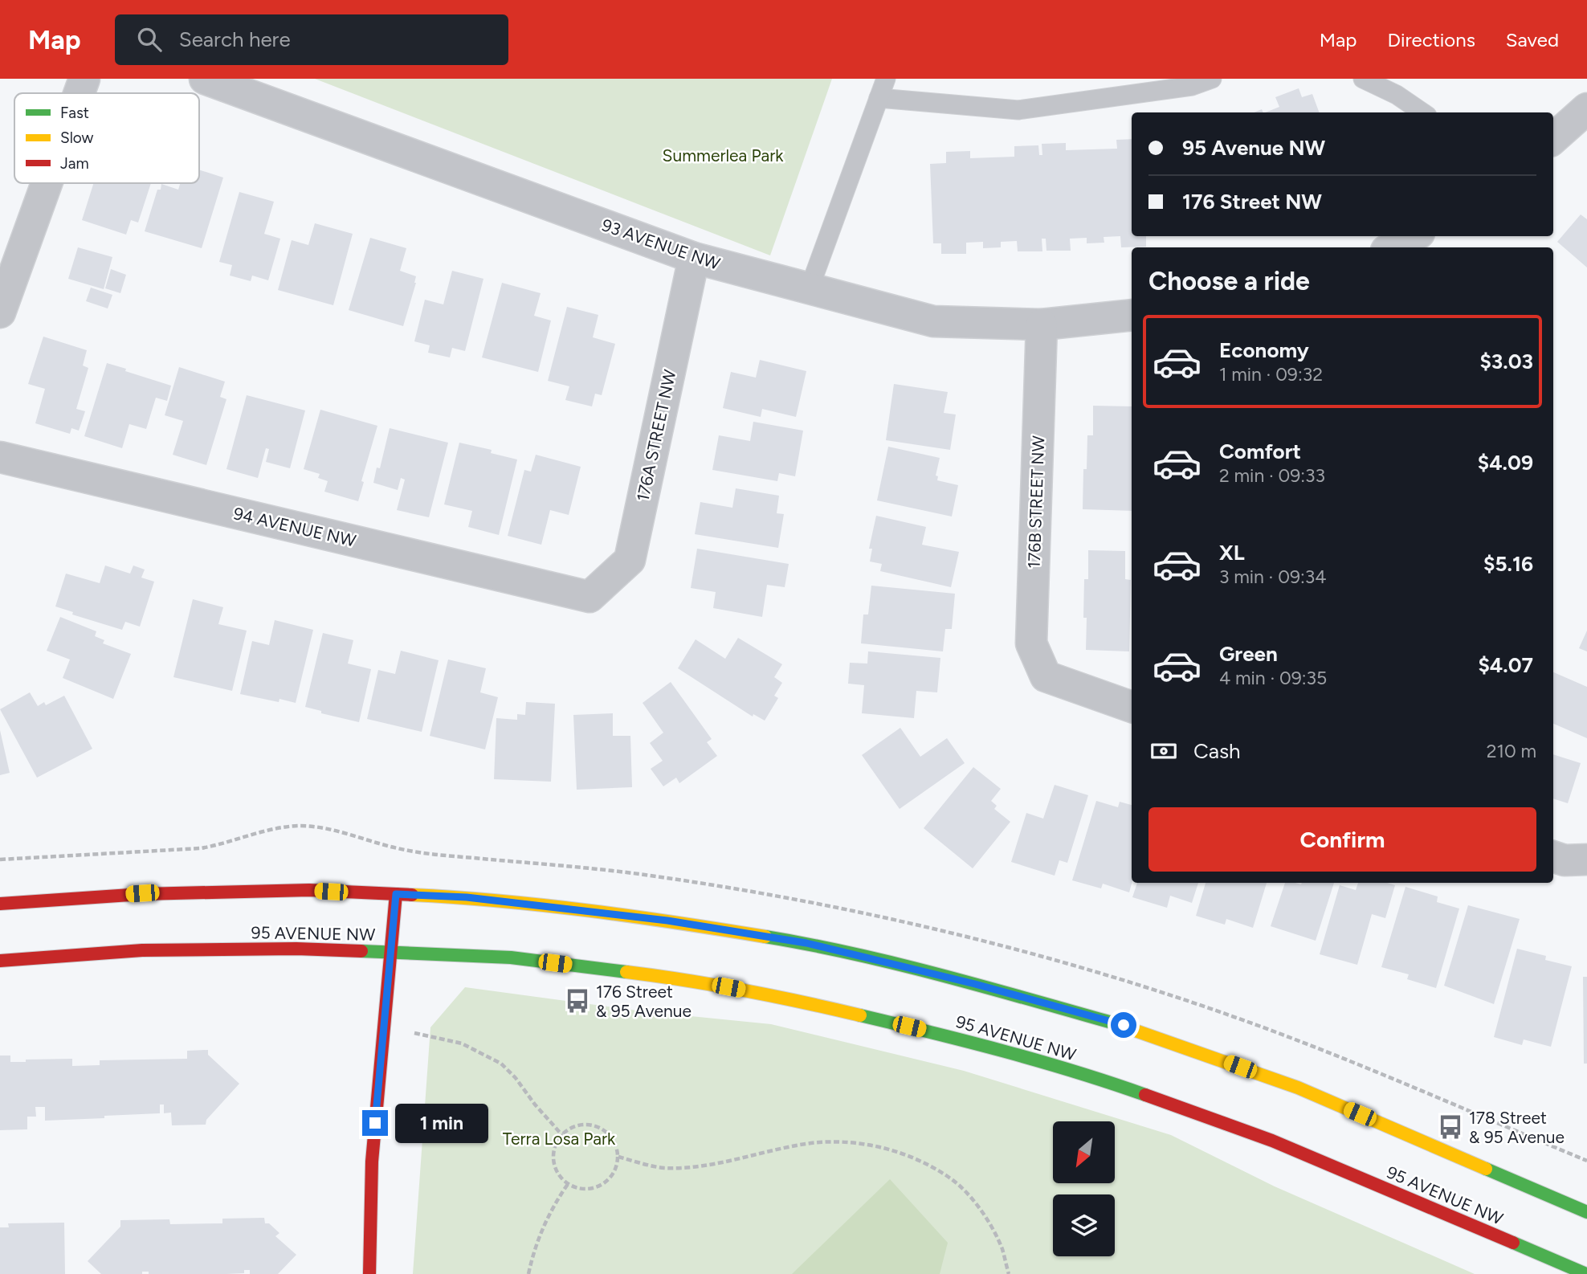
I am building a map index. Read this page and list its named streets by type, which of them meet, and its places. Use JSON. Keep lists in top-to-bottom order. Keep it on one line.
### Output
{"streets":{"main road":["95 AVENUE NW"],"street":["93 AVENUE NW","176A STREET NW","176B STREET NW","94 AVENUE NW"]},"crossings":[["93 AVENUE NW","176A STREET NW"],["93 AVENUE NW","176B STREET NW"],["176A STREET NW","94 AVENUE NW"]],"parks":["Summerlea Park","Terra Losa Park"],"places":{"bus stop":["176 Street & 95 Avenue","178 Street & 95 Avenue"]},"legend":["Fast","Slow","Jam"],"north":"bottom left","page":{"header":"Map","search":"Search here","nav":["Map","Directions","Saved"],"banner":["95 Avenue NW","176 Street NW"],"heading":"Choose a ride","list":[{"name":"Economy","note":"1 min · 09:32","value":"$3.03"},{"name":"Comfort","note":"2 min · 09:33","value":"$4.09"},{"name":"XL","note":"3 min · 09:34","value":"$5.16"},{"name":"Green","note":"4 min · 09:35","value":"$4.07"}],"pay":["Cash","210 m"],"buttons":"Confirm","bubble":"1 min"}}
